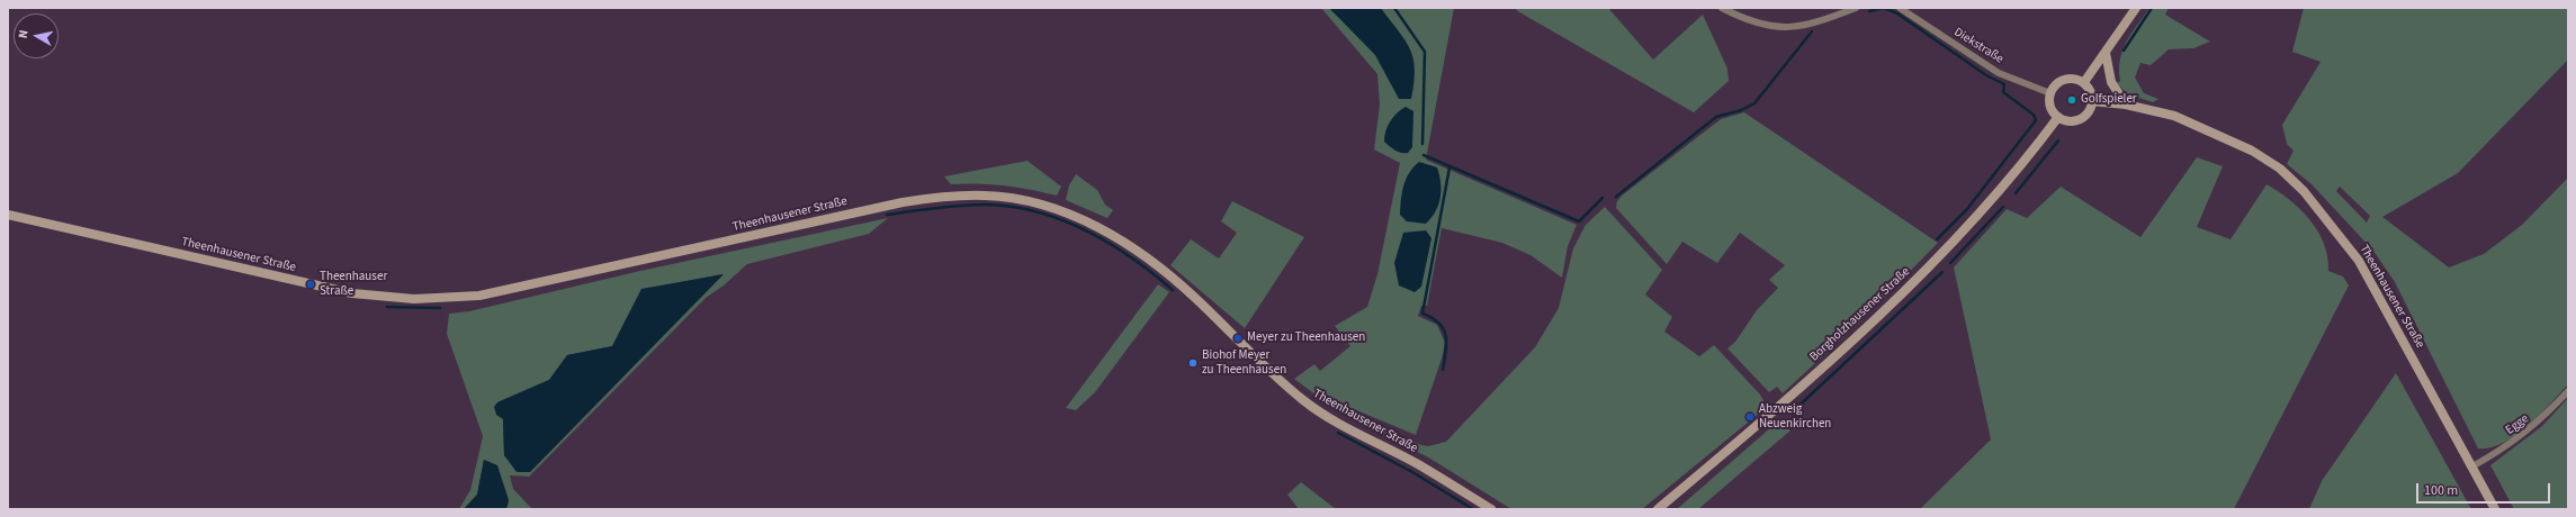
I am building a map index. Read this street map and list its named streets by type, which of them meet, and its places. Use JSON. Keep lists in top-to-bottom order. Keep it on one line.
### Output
{"streets":{"street":["Diekstraße","Theenhausener Straße","Borgholzhausener Straße","Egge"]},"crossings":[["Diekstraße","Theenhausener Straße"],["Diekstraße","Borgholzhausener Straße"],["Theenhausener Straße","Borgholzhausener Straße"],["Theenhausener Straße","Egge"]],"places":["Golfspieler","Theenhauser Straße","Meyer zu Theenhausen","Biohof Meyer zu Theenhausen","Abzweig Neuenkirchen"],"scale_bar":"100 m","north":"left"}
